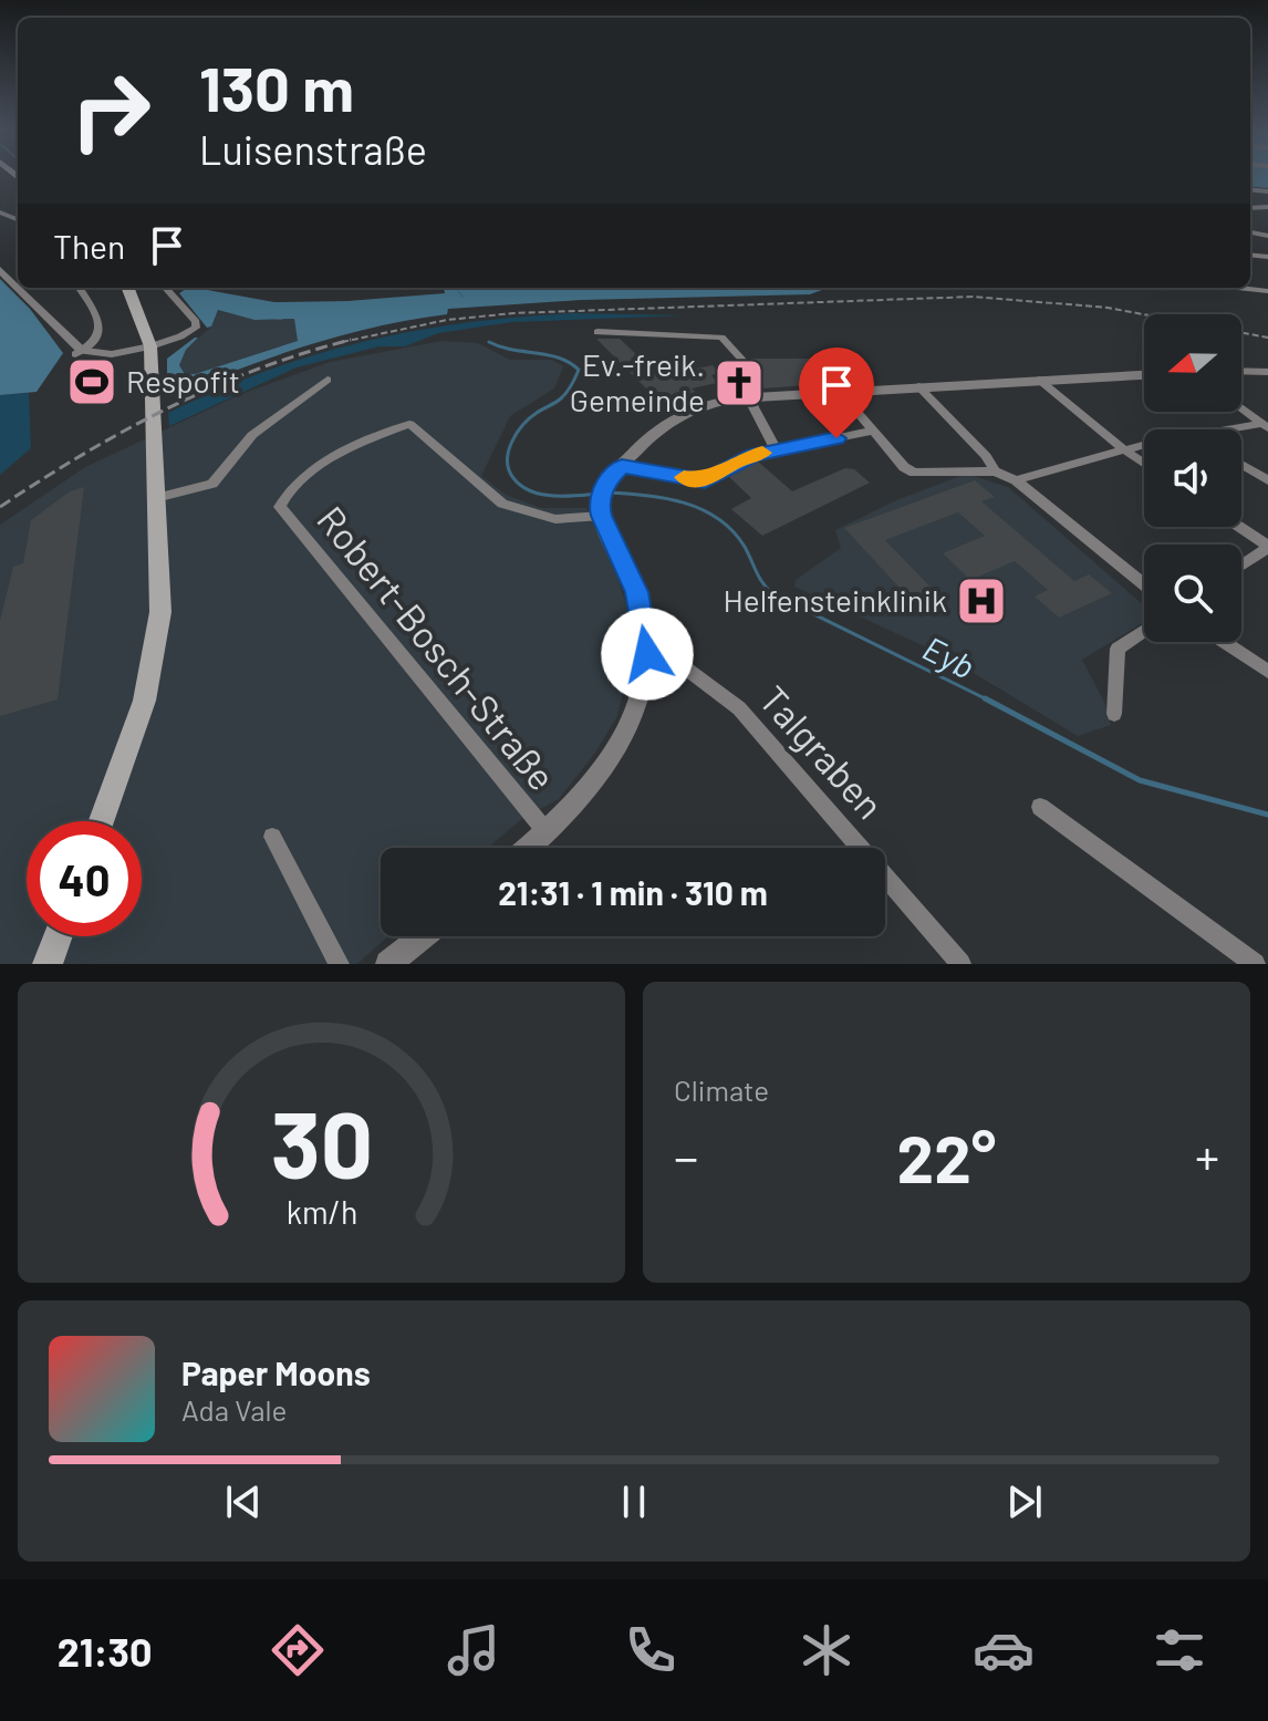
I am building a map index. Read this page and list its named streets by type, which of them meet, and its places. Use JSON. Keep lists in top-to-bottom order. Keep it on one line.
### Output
{"streets":{"street":["Robert-Bosch-Straße","Talgraben"]},"water":["Eyb"],"places":{"sports":["Respofit"],"church":["Ev.-freik. Gemeinde"],"hospital":["Helfensteinklinik"]},"north":"left","page":{"turn":["130 m","Luisenstraße"],"then":"Then","limit":"40","trip":"21:31 · 1 min · 310 m","tile":"Climate","heat":["−","22°","+"],"song":["Paper Moons","Ada Vale"],"tabs":"21:30","gauge":["30","km/h"]}}
